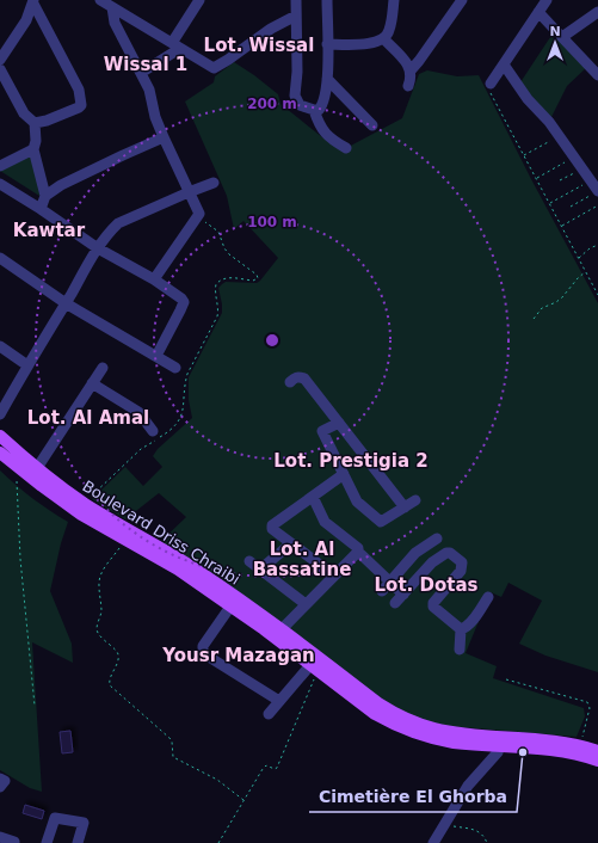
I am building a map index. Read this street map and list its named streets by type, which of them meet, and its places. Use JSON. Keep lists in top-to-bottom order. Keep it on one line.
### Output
{"streets":{"main road":["Boulevard Driss Chraibi"]},"districts":["Lot. Wissal","Wissal 1","Kawtar","Lot. Al Amal","Lot. Prestigia 2","Lot. Al Bassatine","Lot. Dotas","Yousr Mazagan"],"places":["Cimetière El Ghorba"],"north":"top","rings":["200 m","100 m"]}
